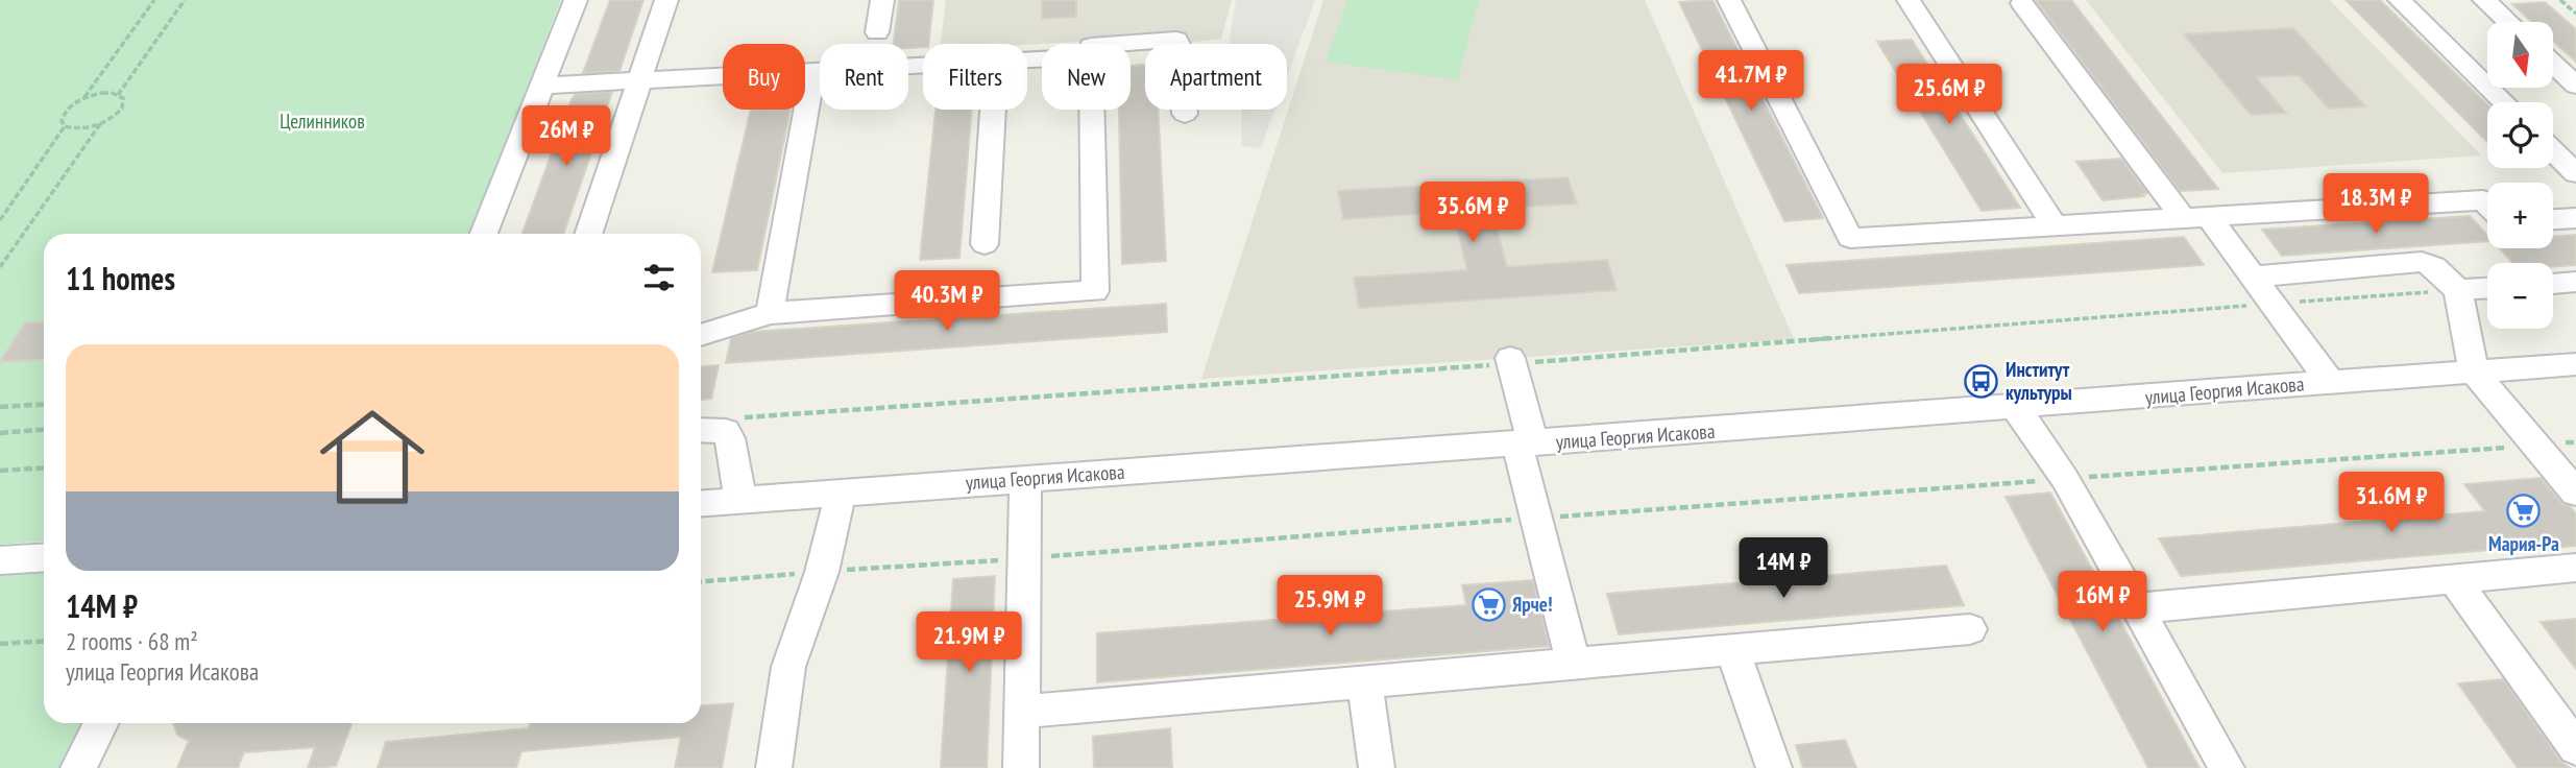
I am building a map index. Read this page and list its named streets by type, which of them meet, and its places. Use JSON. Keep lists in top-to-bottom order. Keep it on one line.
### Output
{"streets":{"street":["улица Георгия Исакова"]},"parks":["Целинников"],"places":{"bus stop":["Институт культуры"],"supermarket":["Мария-Ра","Ярче!"]},"north":"bottom","page":{"map_buttons":["+","−"],"chip":["Buy","Rent","Filters","New","Apartment"],"price":["41.7M ₽","25.6M ₽","26M ₽","18.3M ₽","35.6M ₽","40.3M ₽","31.6M ₽","14M ₽","16M ₽","25.9M ₽","21.9M ₽"],"heading":"11 homes","list":[{"name":"14M ₽","note":"2 rooms · 68 m² · улица Георгия Исакова"}]}}
